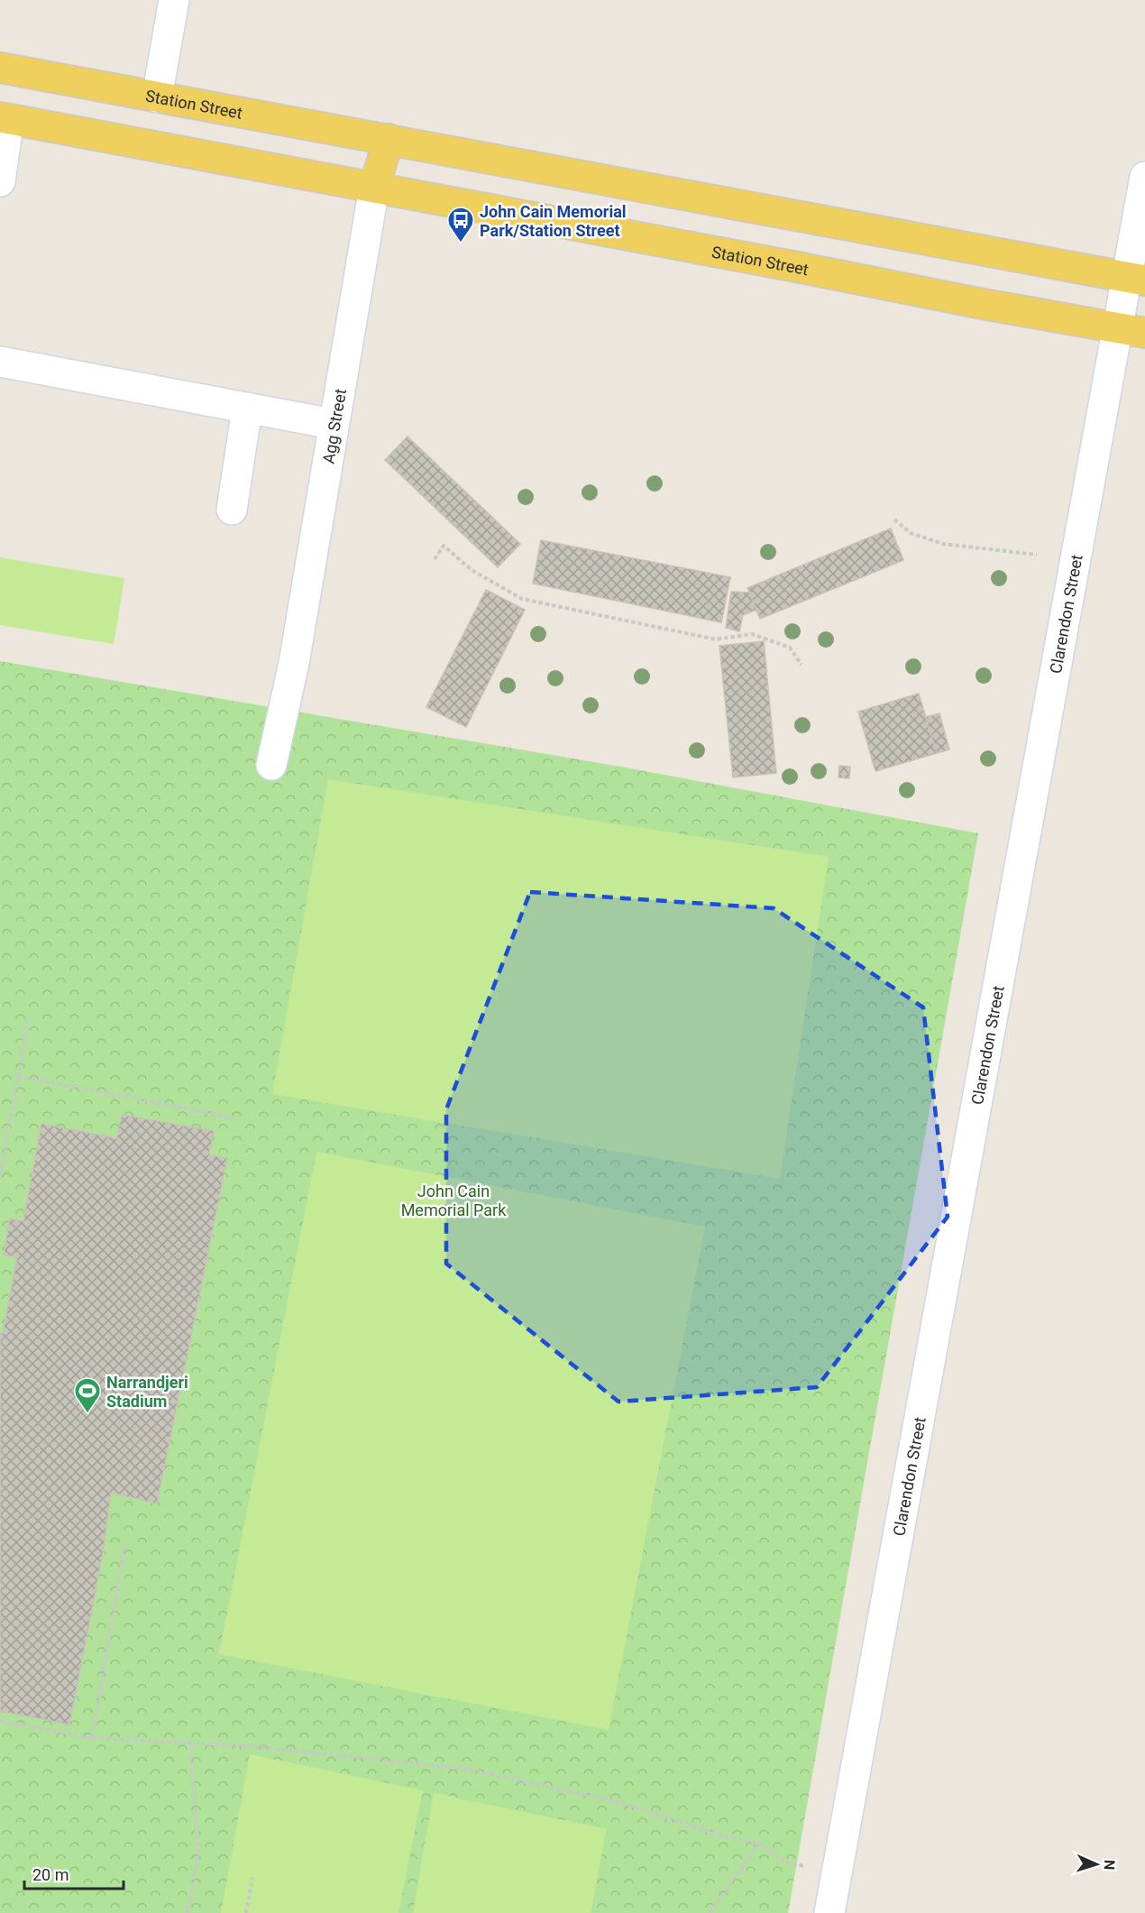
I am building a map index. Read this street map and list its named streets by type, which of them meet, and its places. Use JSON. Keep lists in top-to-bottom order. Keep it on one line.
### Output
{"streets":{"main road":["Station Street"],"street":["Agg Street","Clarendon Street"]},"crossings":[["Station Street","Agg Street"],["Station Street","Clarendon Street"]],"parks":["John Cain Memorial Park"],"places":{"bus stop":["John Cain Memorial Park/Station Street"],"sports":["Narrandjeri Stadium"]},"scale_bar":"20 m","north":"right"}
